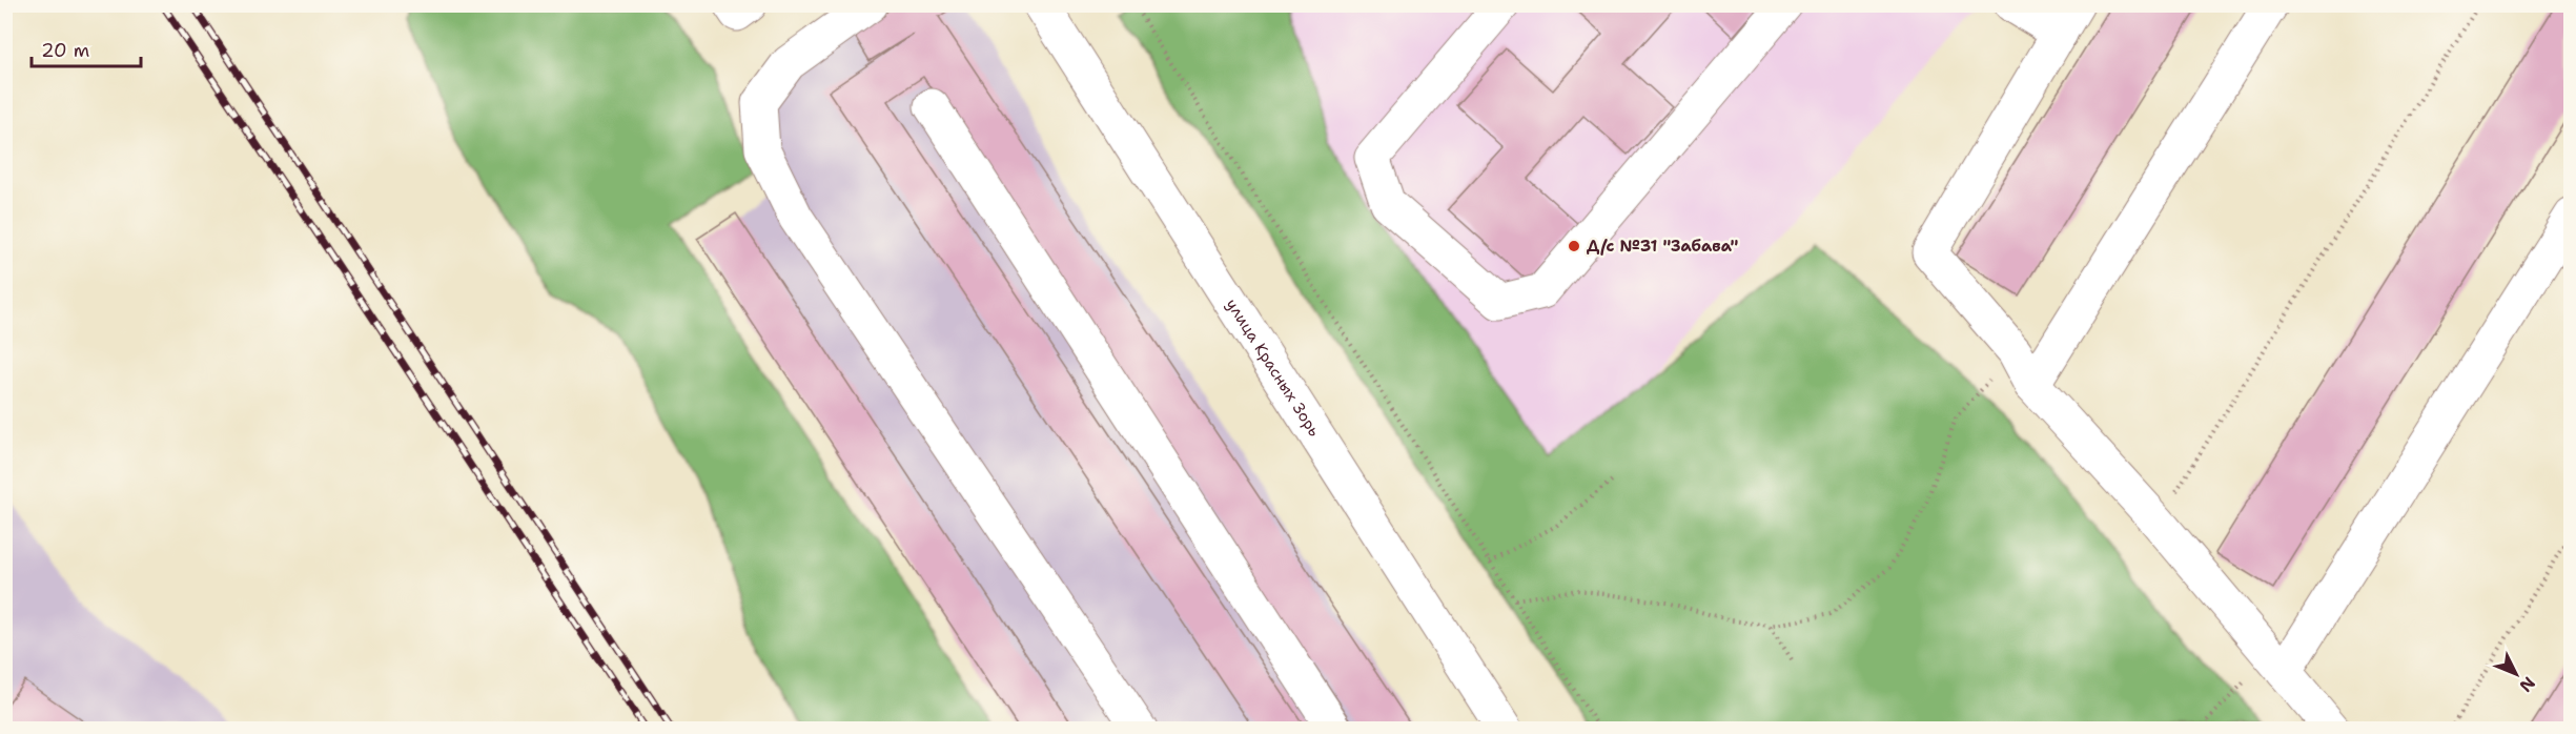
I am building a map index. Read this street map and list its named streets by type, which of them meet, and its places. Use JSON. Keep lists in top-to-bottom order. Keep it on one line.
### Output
{"streets":{"street":["улица Красных Зорь"]},"places":["Д/с №31 \"Забава\""],"scale_bar":"20 m","north":"bottom right"}
